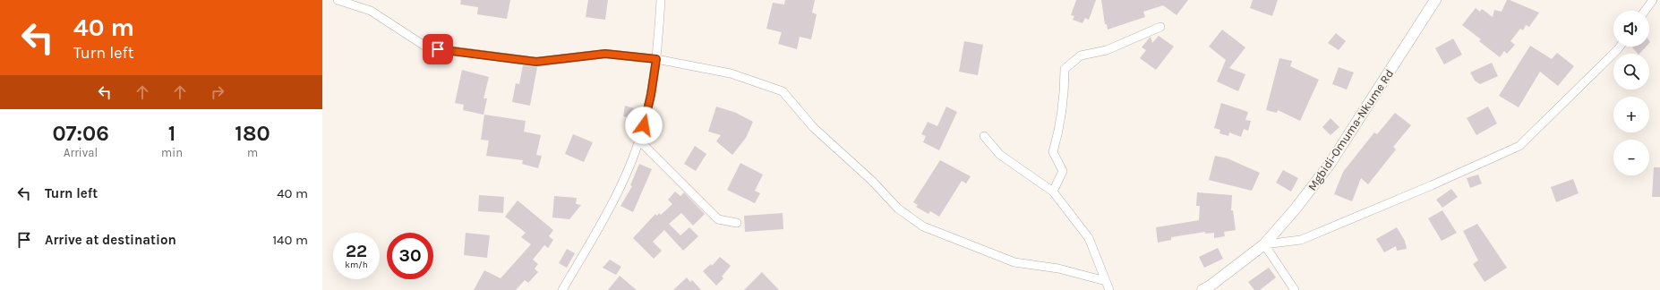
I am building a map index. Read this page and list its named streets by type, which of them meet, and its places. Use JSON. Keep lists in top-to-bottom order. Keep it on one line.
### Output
{"streets":{"street":["Mgbidi-Omuma-Nkume Rd"]},"page":{"turn":["40 m","Turn left"],"map_buttons":["+","−"],"eta":["07:06","Arrival","1","min","180","m"],"list":[{"name":"Turn left","value":"40 m"},{"name":"Arrive at destination","value":"140 m"}],"speed":"22 km/h","limit":"30"}}
